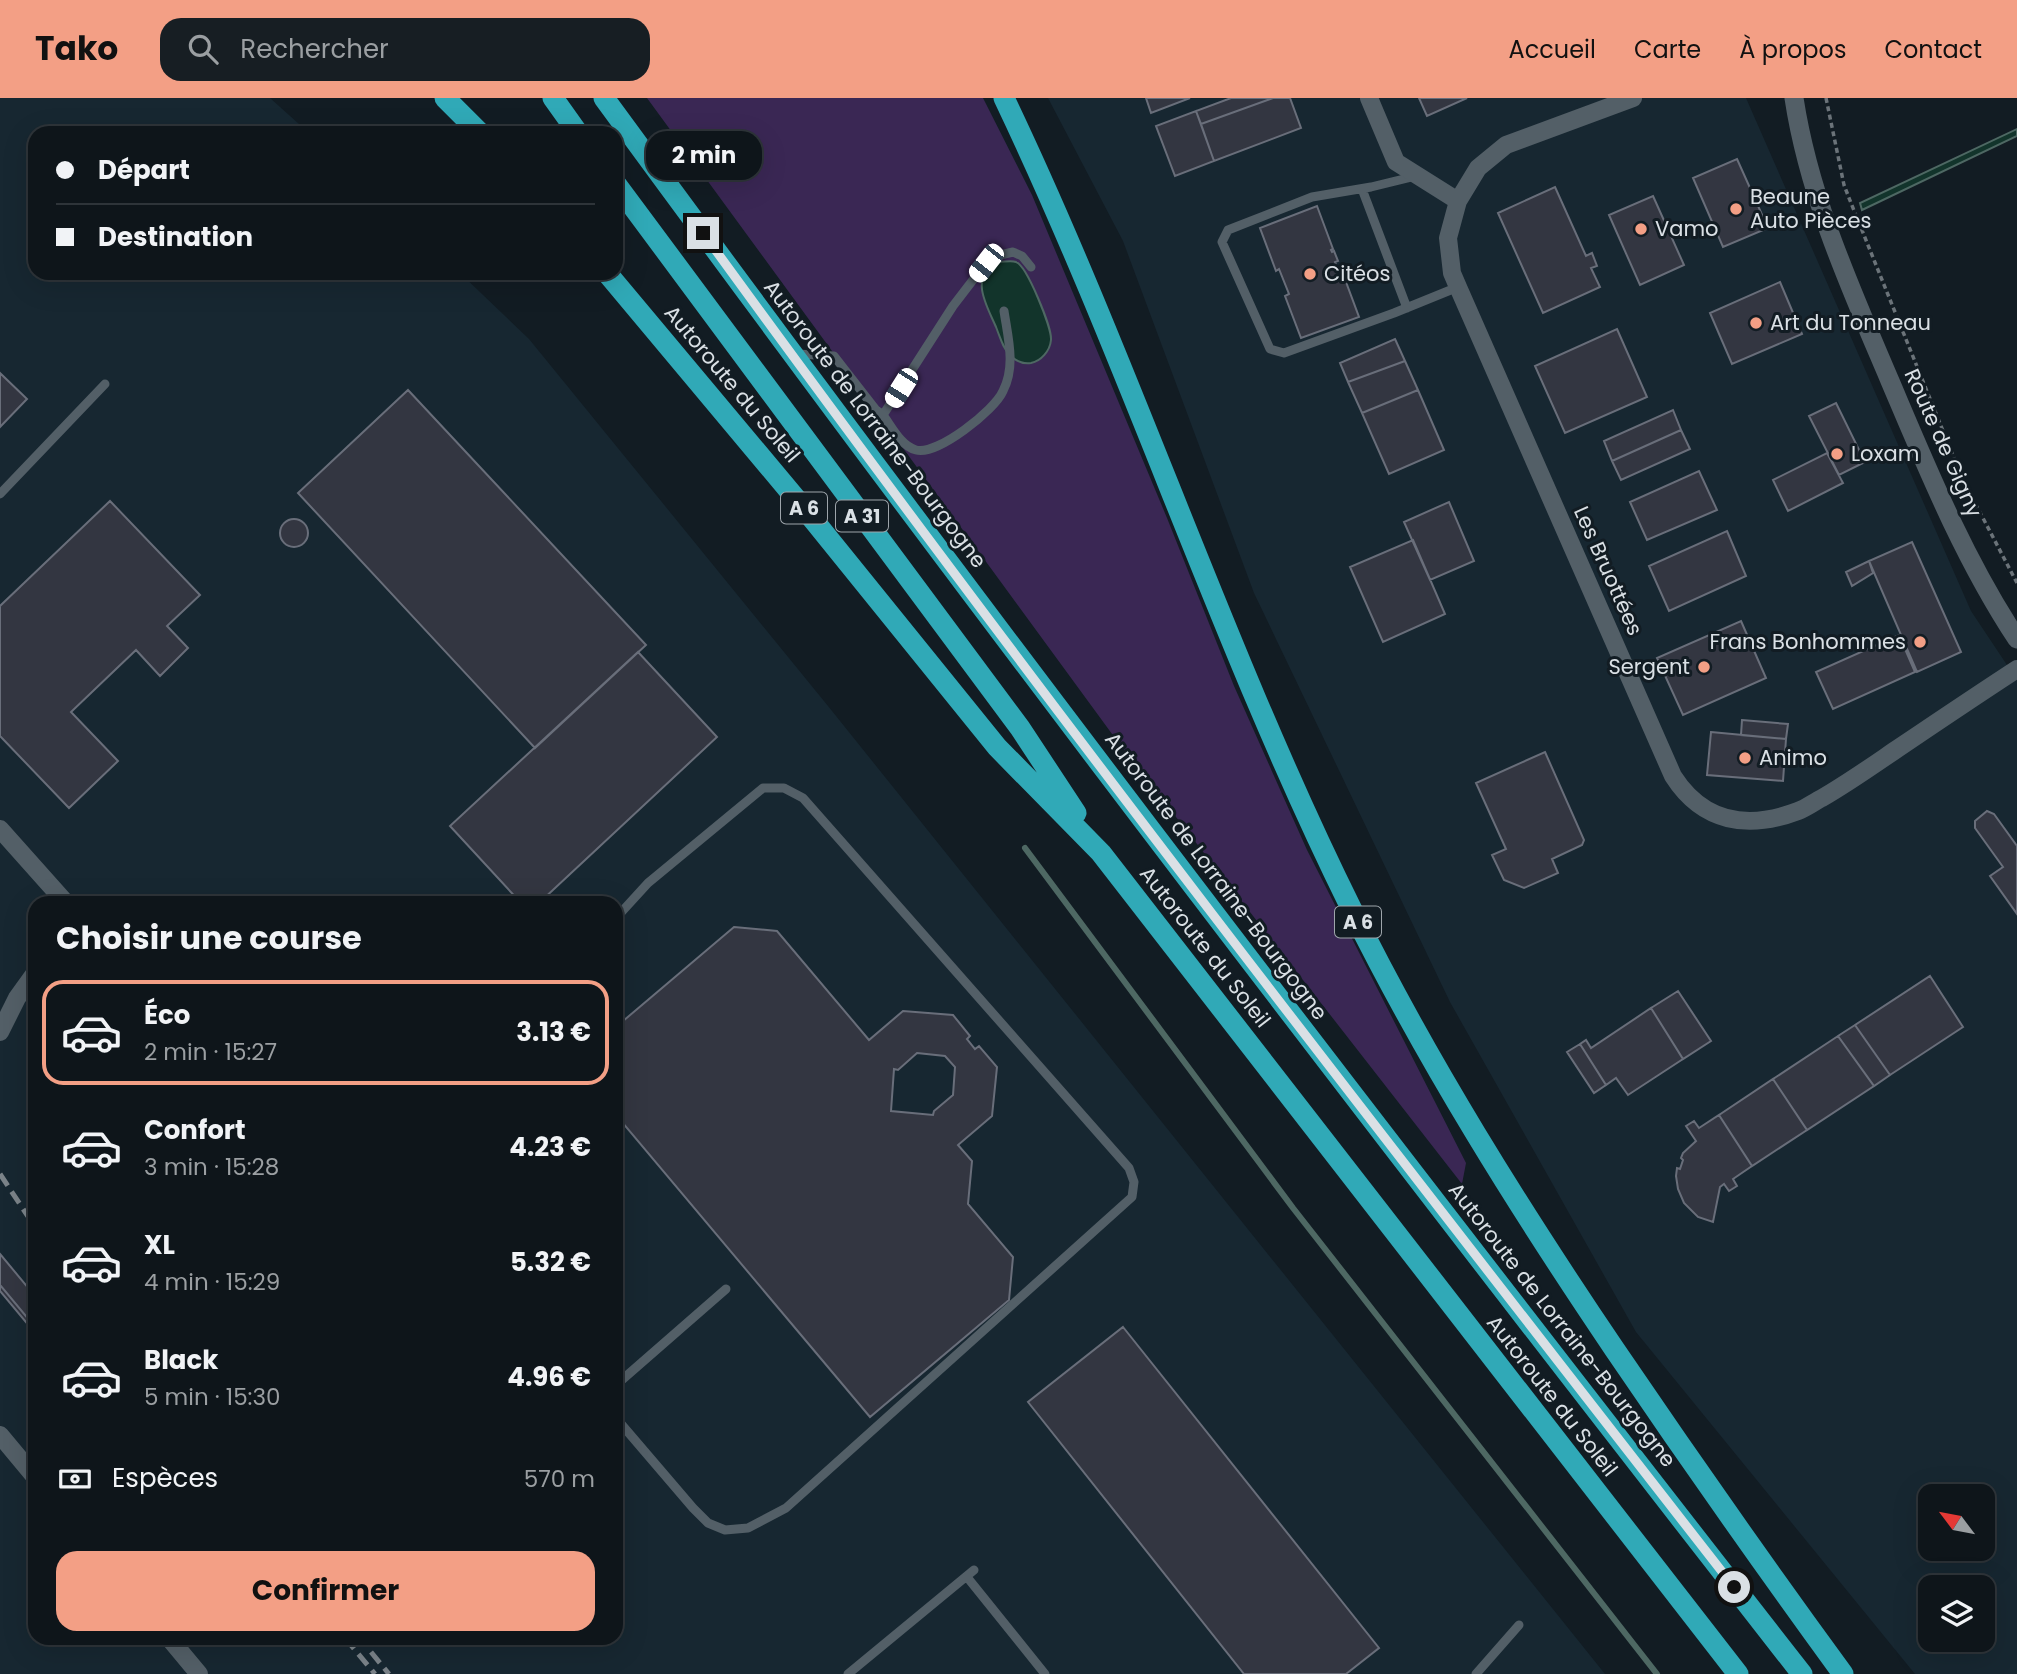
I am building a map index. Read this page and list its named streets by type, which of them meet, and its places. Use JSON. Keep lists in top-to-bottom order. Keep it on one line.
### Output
{"streets":{"highway":["Autoroute du Soleil","Autoroute de Lorraine-Bourgogne","A 6","A 31"],"street":["Route de Gigny","Les Bruottées"]},"crossings":[["Autoroute du Soleil","A 31"]],"places":["Beaune Auto Pièces","Vamo","Citéos","Art du Tonneau","Loxam","Frans Bonhommes","Sergent","Animo"],"north":"top left","page":{"header":"Tako","search":"Rechercher","nav":["Accueil","Carte","À propos","Contact"],"banner":["Départ","Destination"],"bubble":"2 min","heading":"Choisir une course","list":[{"name":"Éco","note":"2 min · 15:27","value":"3.13 €"},{"name":"Confort","note":"3 min · 15:28","value":"4.23 €"},{"name":"XL","note":"4 min · 15:29","value":"5.32 €"},{"name":"Black","note":"5 min · 15:30","value":"4.96 €"}],"pay":["Espèces","570 m"],"buttons":"Confirmer"}}
